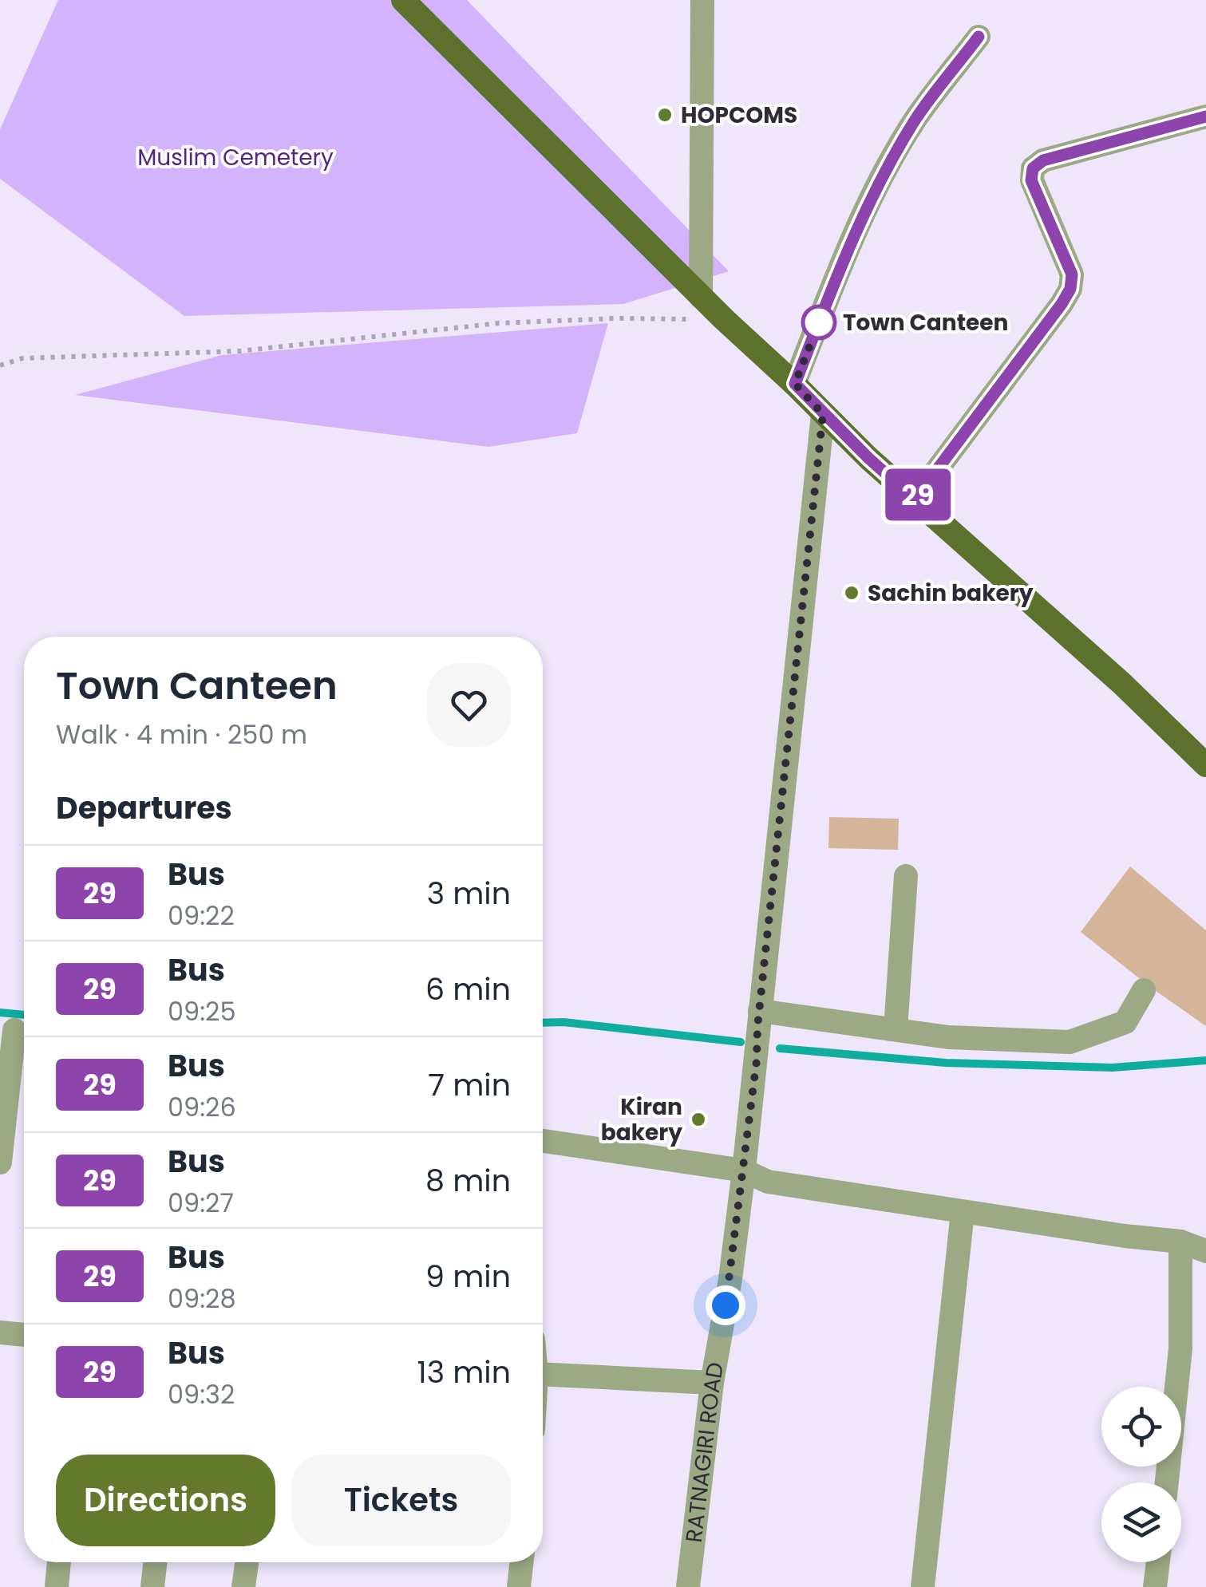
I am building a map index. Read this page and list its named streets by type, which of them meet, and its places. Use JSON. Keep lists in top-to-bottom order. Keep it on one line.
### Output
{"streets":{"street":["RATNAGIRI ROAD"]},"parks":["Muslim Cemetery"],"places":["HOPCOMS","Town Canteen","Sachin bakery","Kiran bakery"],"lines":["bus line 29"],"page":{"on_map":"29","heading":[["Town Canteen","Walk · 4 min · 250 m"],"Departures"],"list":[{"mark":"29","name":"Bus","note":"09:22","value":"3 min"},{"mark":"29","name":"Bus","note":"09:25","value":"6 min"},{"mark":"29","name":"Bus","note":"09:26","value":"7 min"},{"mark":"29","name":"Bus","note":"09:27","value":"8 min"},{"mark":"29","name":"Bus","note":"09:28","value":"9 min"},{"mark":"29","name":"Bus","note":"09:32","value":"13 min"}],"buttons":["Directions","Tickets"]}}
